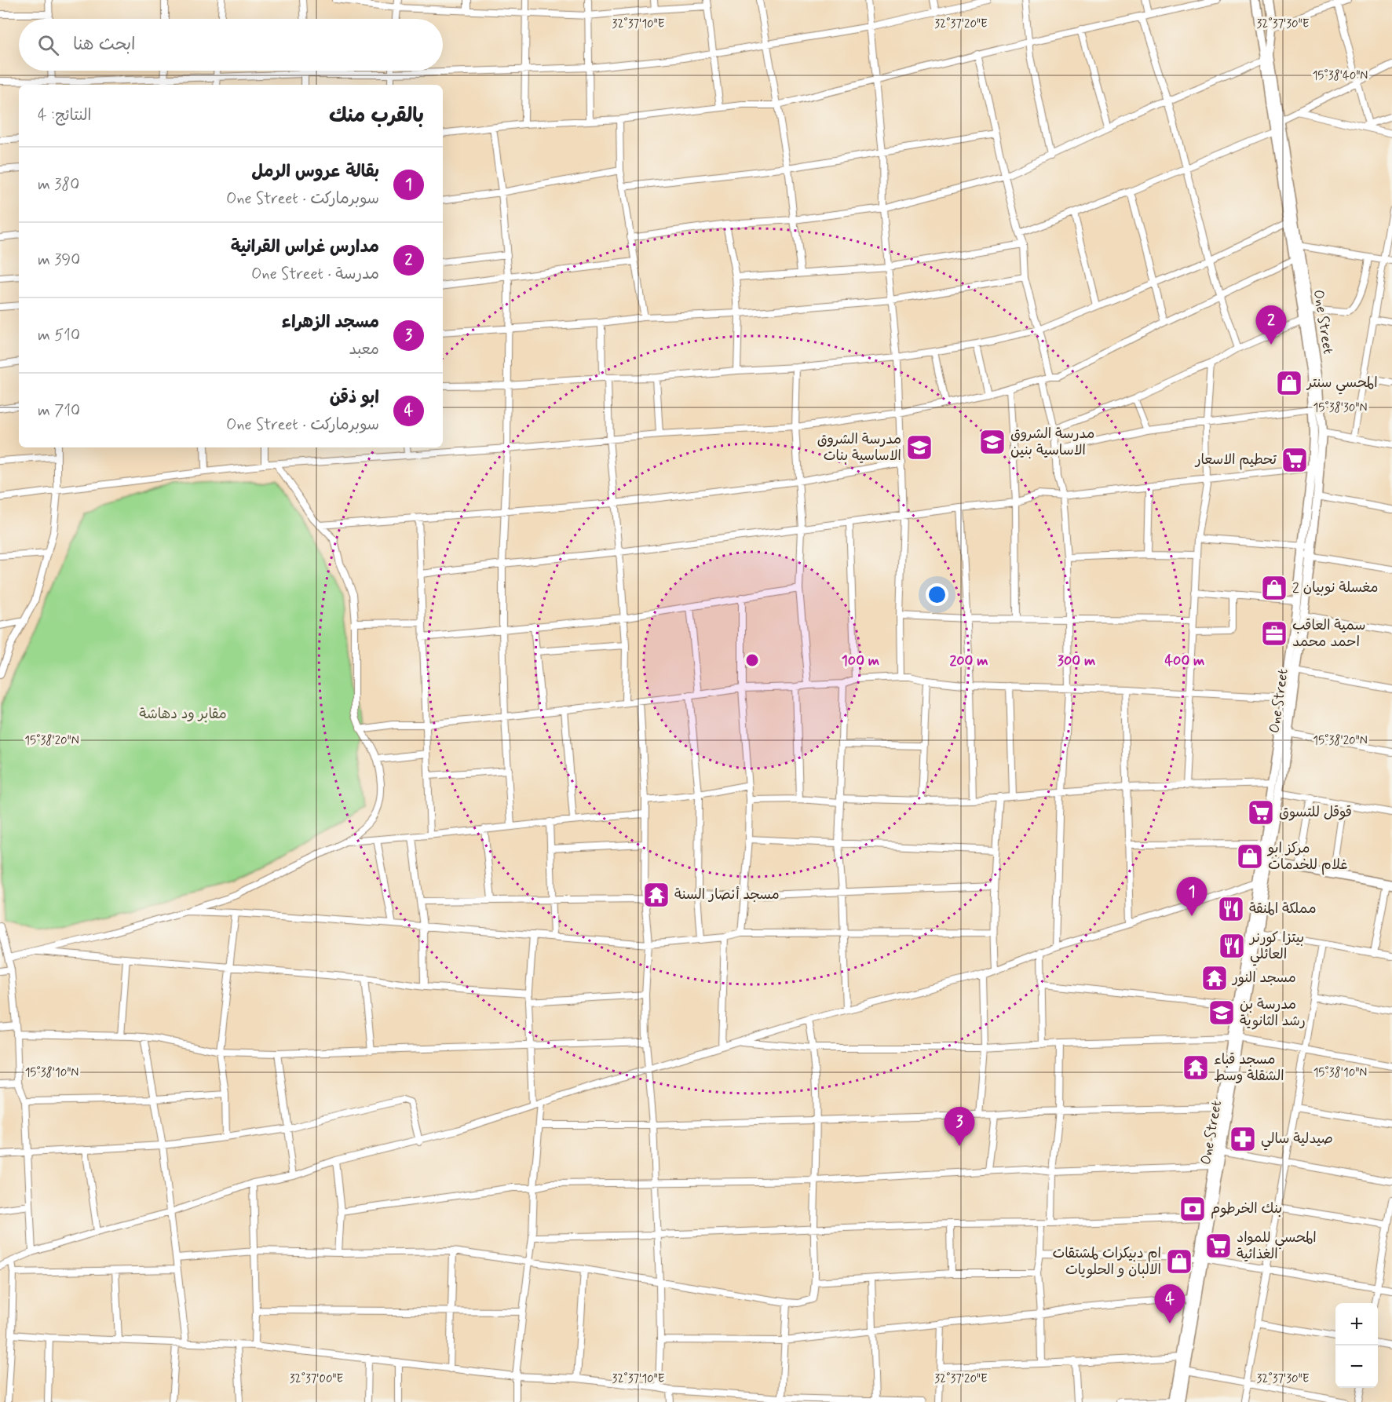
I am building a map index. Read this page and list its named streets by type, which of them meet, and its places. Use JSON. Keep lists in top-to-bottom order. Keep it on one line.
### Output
{"streets":{"street":["One Street"]},"parks":["مقابر ود دهاشة"],"places":{"shop":["المحسي سنتر","مغسلة نوبيان 2","مركز ابو غلام للخدمات","ام دبيكرات لمشتقات الالبان و الحلويات"],"school or university":["مدرسة الشروق الاساسية بنين","مدرسة الشروق الاساسية بنات","مدرسة بن رشد الثانوية"],"supermarket":["تحطيم الاسعار","قوقل للتسوق","المحسي للمواد الغذائية"],"office":["سمية العاقب احمد محمد"],"temple":["مسجد أنصار السنة","مسجد النور","مسجد قباء الشقلة وسط"],"restaurant":["مملكة المنقة","بيتزا كورنر العائلي"],"pharmacy":["صيدلية سالي"],"bank":["بنك الخرطوم"]},"page":{"search":"ابحث هنا","heading":["بالقرب منك","النتائج: 4"],"list":[{"mark":"1","name":"بقالة عروس الرمل","note":"سوبرماركت · One Street","value":"380 m"},{"mark":"2","name":"مدارس غراس القرانية","note":"مدرسة · One Street","value":"390 m"},{"mark":"3","name":"مسجد الزهراء","note":"معبد","value":"510 m"},{"mark":"4","name":"ابو ذقن","note":"سوبرماركت · One Street","value":"710 m"}],"pins":["2","1","3","4"],"map_buttons":["+","−"]},"coordinates":["32°37'10\"E","32°37'20\"E","32°37'30\"E","15°38'40\"N","15°38'30\"N","15°38'20\"N","15°38'10\"N","32°37'00\"E"],"rings":["100 m","200 m","300 m","400 m"]}
